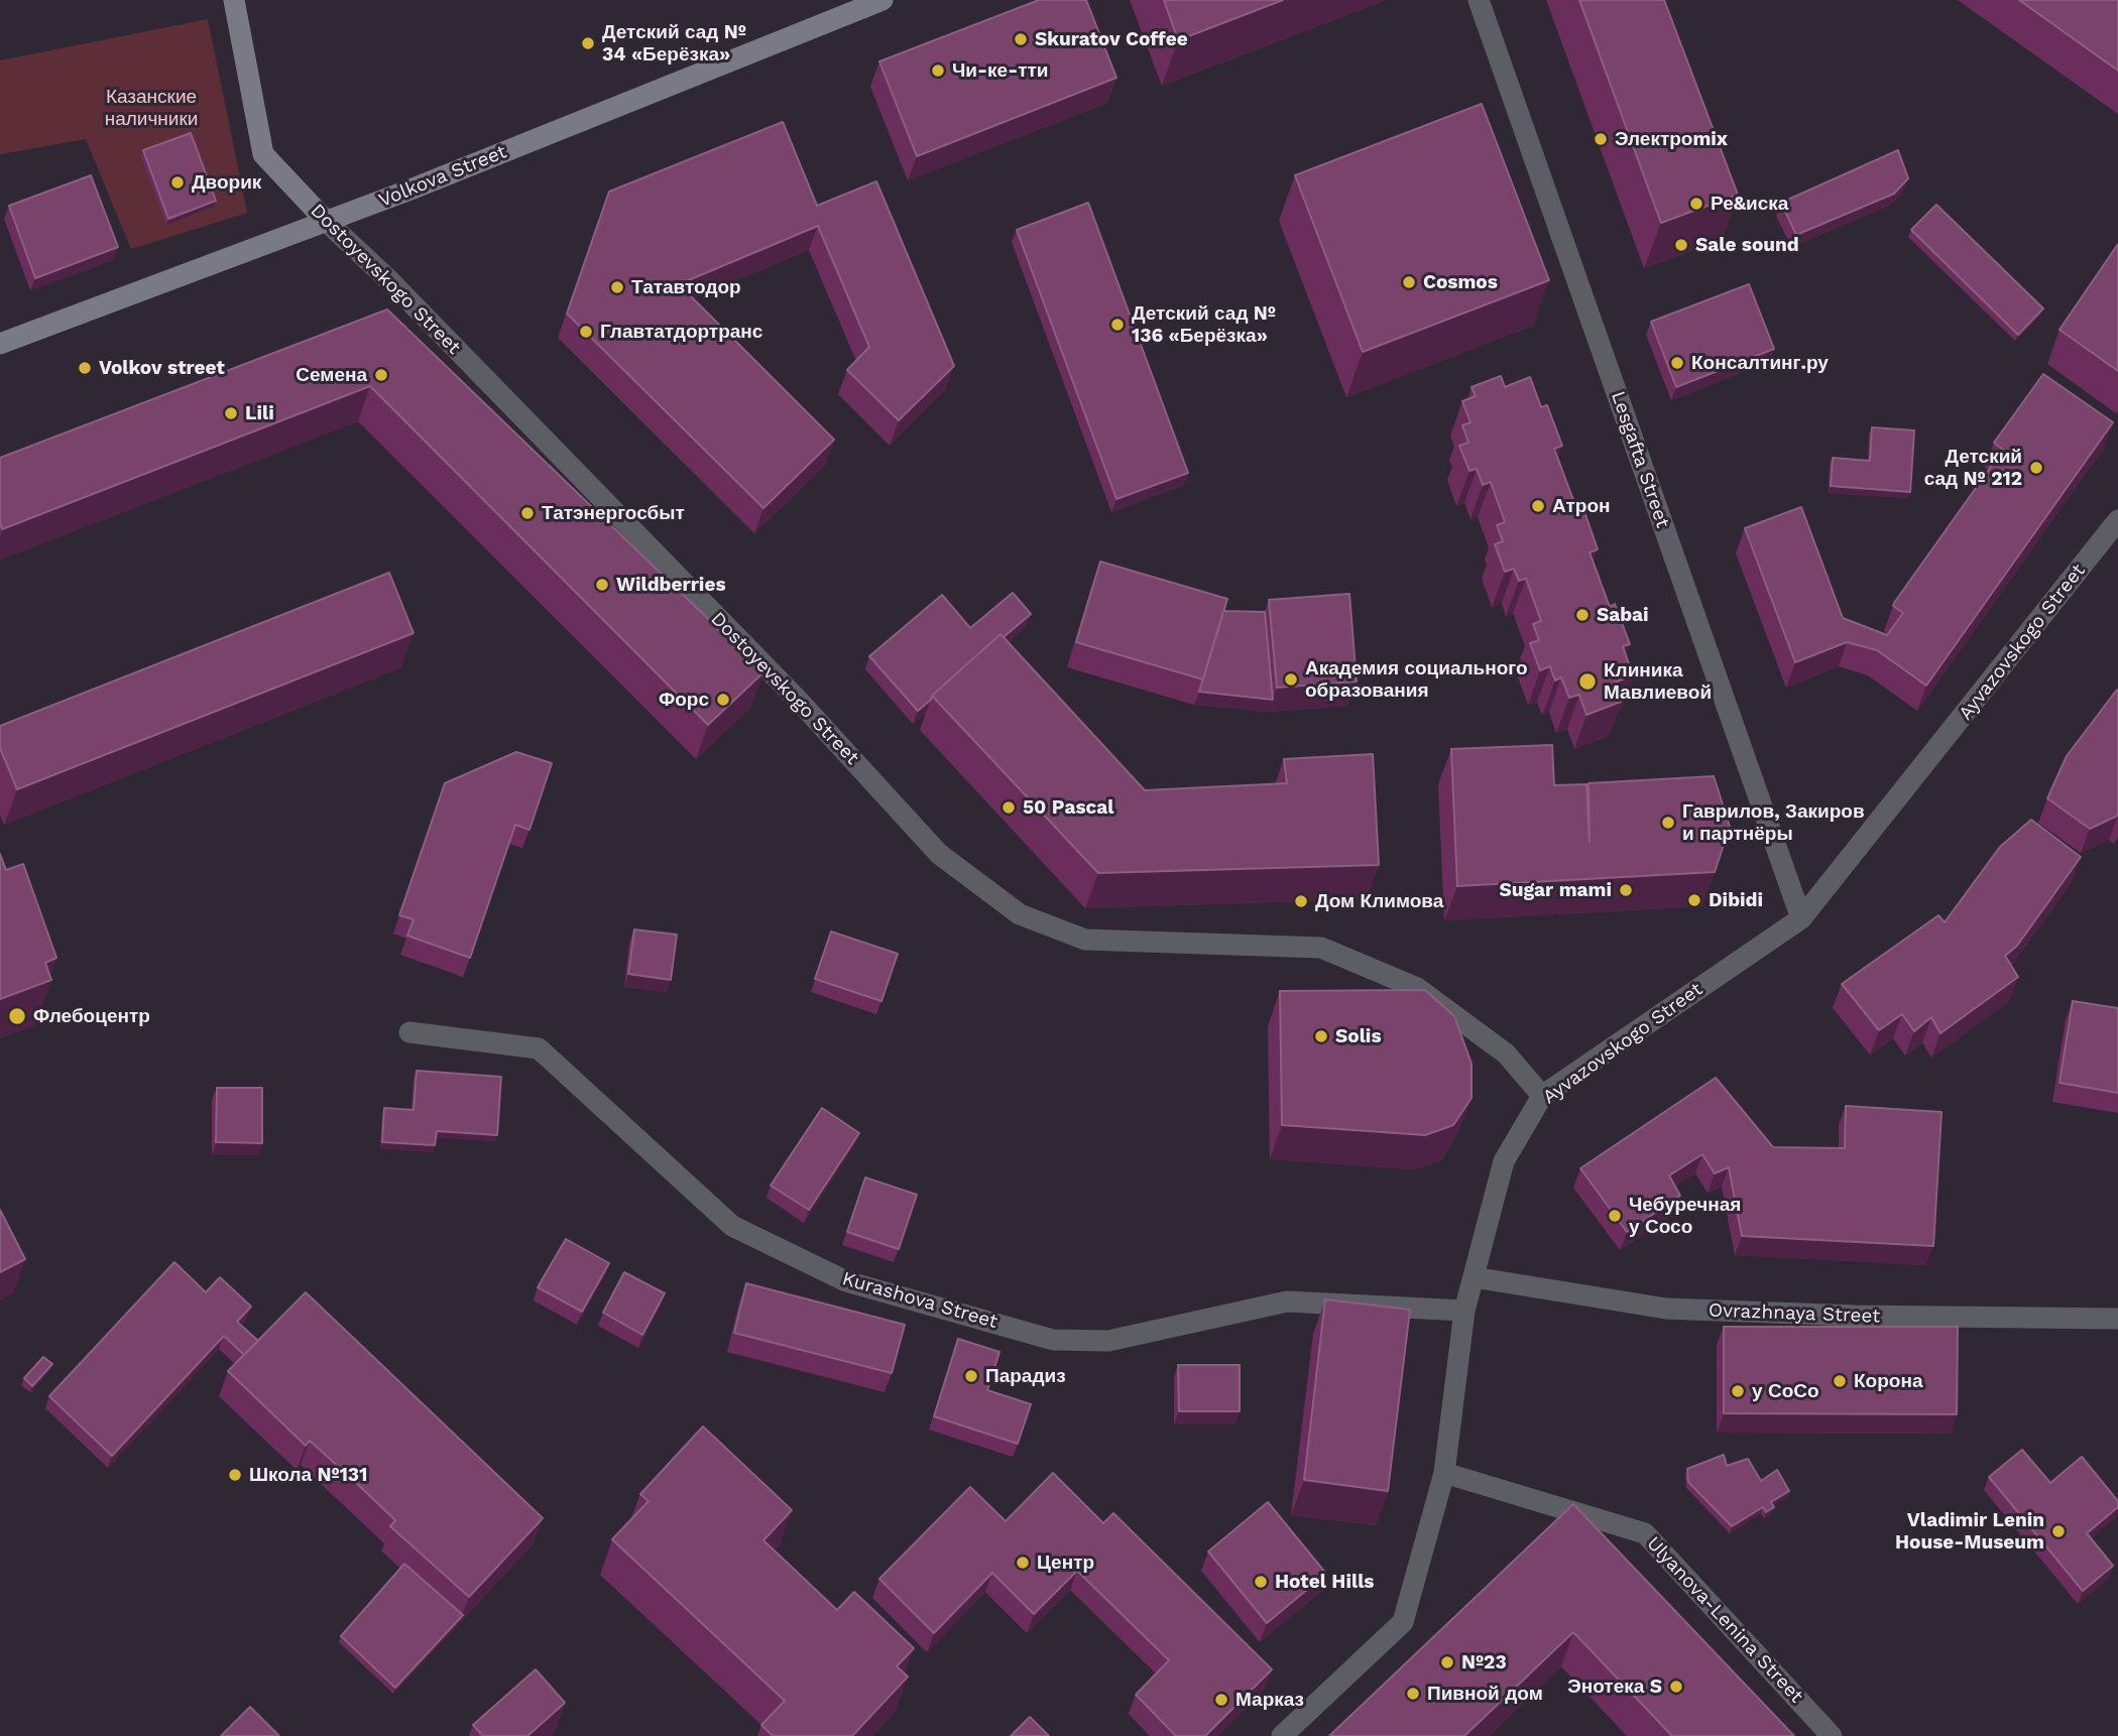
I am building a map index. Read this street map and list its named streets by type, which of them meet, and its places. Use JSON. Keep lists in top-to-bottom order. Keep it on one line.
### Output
{"streets":{"main road":["Volkova Street","Dostoyevskogo Street"],"street":["Lesgafta Street","Ayvazovskogo Street","Kurashova Street","Ovrazhnaya Street","Ulyanova-Lenina Street"]},"crossings":[["Volkova Street","Dostoyevskogo Street"],["Dostoyevskogo Street","Ayvazovskogo Street"],["Lesgafta Street","Ayvazovskogo Street"],["Ayvazovskogo Street","Kurashova Street"],["Ayvazovskogo Street","Ovrazhnaya Street"],["Ayvazovskogo Street","Ulyanova-Lenina Street"]],"parks":["Казанские наличники"],"places":["Skuratov Coffee","Детский сад № 34 «Берёзка»","Чи-ке-тти","Электроmix","Дворик","Ре&иска","Sale sound","Cosmos","Татавтодор","Детский сад № 136 «Берёзка»","Главтатдортранс","Консалтинг.ру","Volkov street","Семена","Lili","Детский сад № 212","Атрон","Татэнергосбыт","Wildberries","Sabai","Академия социального образования","Клиника Мавлиевой","Форс","50 Pascal","Гаврилов, Закиров и партнёры","Sugar mami","Dibidi","Дом Климова","Флебоцентр","Solis","Чебуречная у Сосо","Парадиз","Корона","у СоСо","Школа №131","Vladimir Lenin House-Museum","Центр","Hotel Hills","№23","Энотека S","Пивной дом","Марказ"]}
